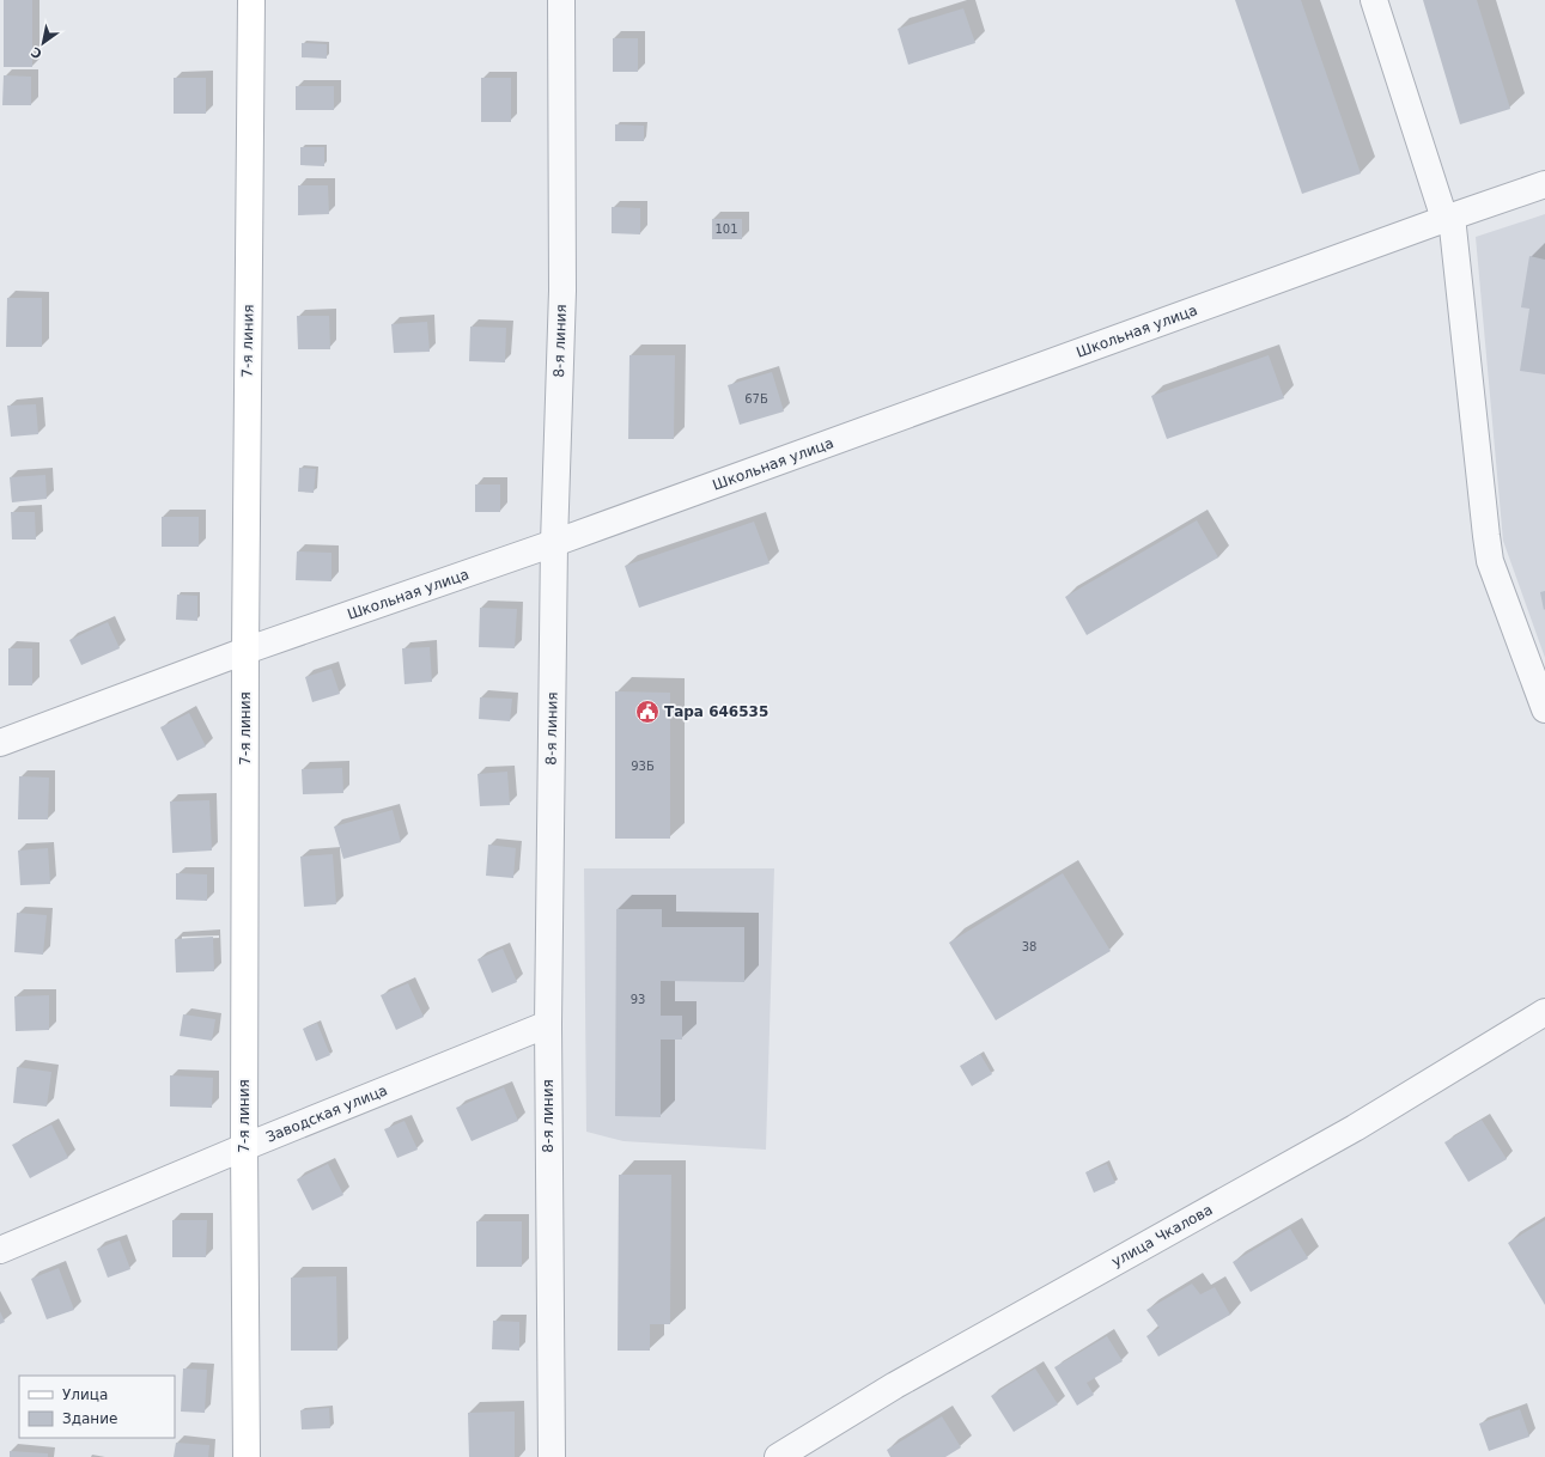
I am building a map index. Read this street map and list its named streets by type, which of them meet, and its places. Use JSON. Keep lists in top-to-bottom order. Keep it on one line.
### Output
{"streets":{"main road":["7-я линия"],"street":["Школьная улица","8-я линия","Заводская улица","улица Чкалова"]},"crossings":[["Школьная улица","7-я линия"],["Школьная улица","8-я линия"],["7-я линия","Заводская улица"],["8-я линия","Заводская улица"]],"places":{"public building":["Тара 646535"]},"house_numbers":["101","67Б","93Б","38","93"],"legend":["Улица","Здание"],"north":"bottom left"}
